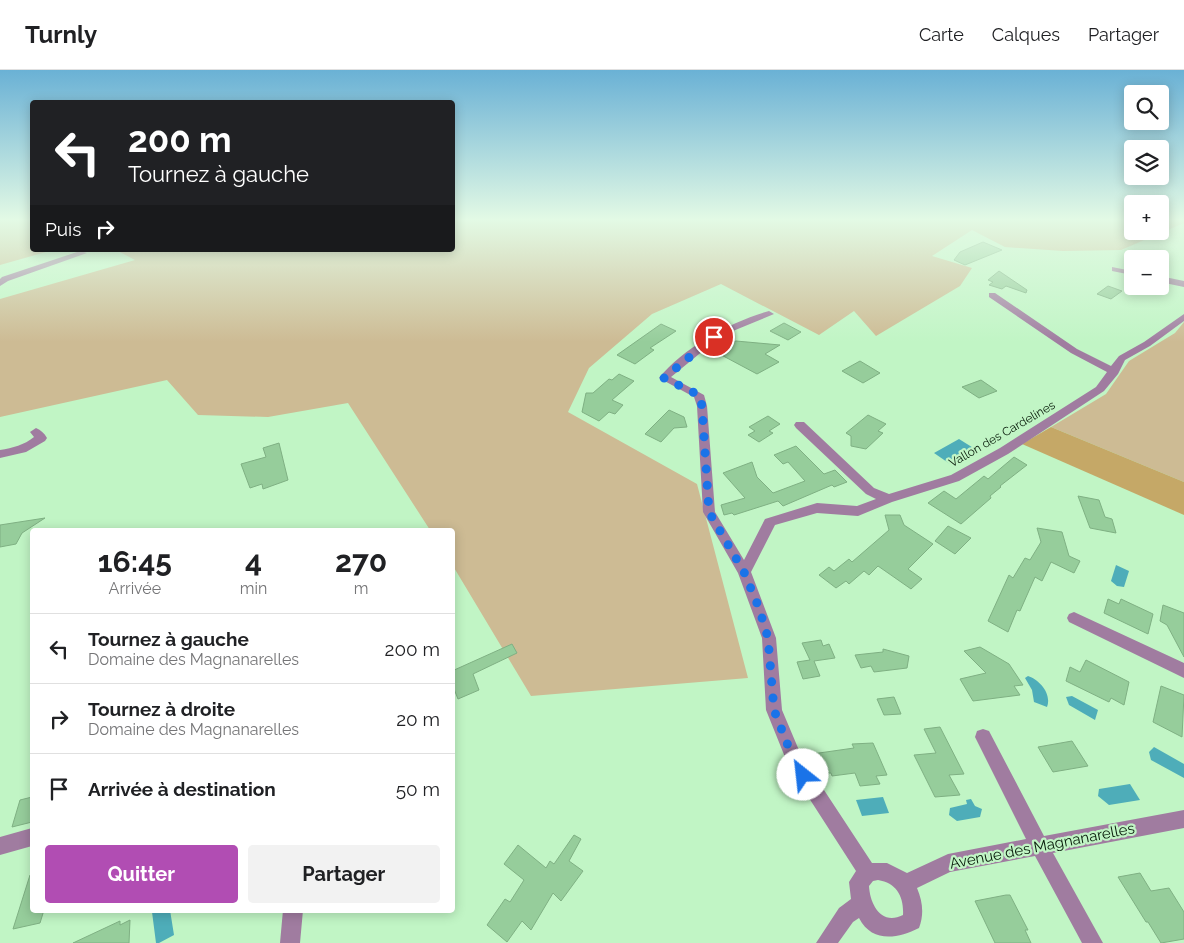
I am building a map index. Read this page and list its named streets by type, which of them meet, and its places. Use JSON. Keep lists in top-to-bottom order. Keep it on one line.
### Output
{"streets":{"street":["Vallon des Cardelines","Avenue des Magnanarelles"]},"page":{"header":"Turnly","nav":["Carte","Calques","Partager"],"map_buttons":["+","−"],"turn":["200 m","Tournez à gauche"],"then":"Puis","eta":["16:45","Arrivée","4","min","270","m"],"list":[{"name":"Tournez à gauche","note":"Domaine des Magnanarelles","value":"200 m"},{"name":"Tournez à droite","note":"Domaine des Magnanarelles","value":"20 m"},{"name":"Arrivée à destination","value":"50 m"}],"buttons":["Quitter","Partager"]}}
